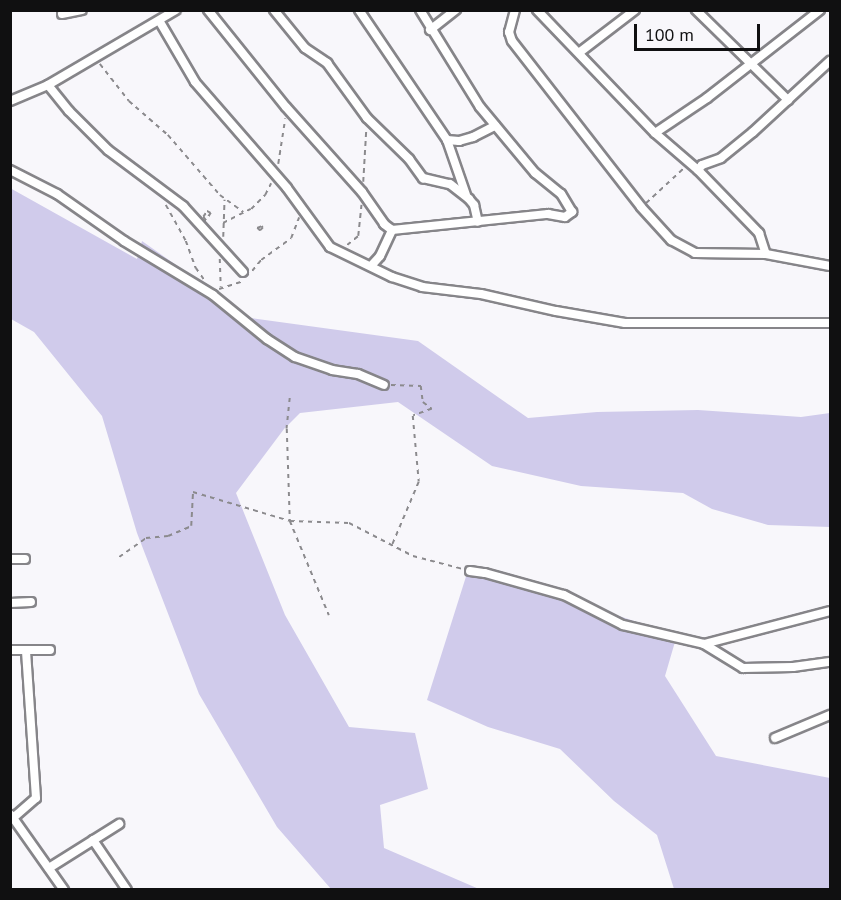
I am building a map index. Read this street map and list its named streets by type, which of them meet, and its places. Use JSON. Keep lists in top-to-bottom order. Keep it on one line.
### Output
{"scale_bar":"100 m"}
